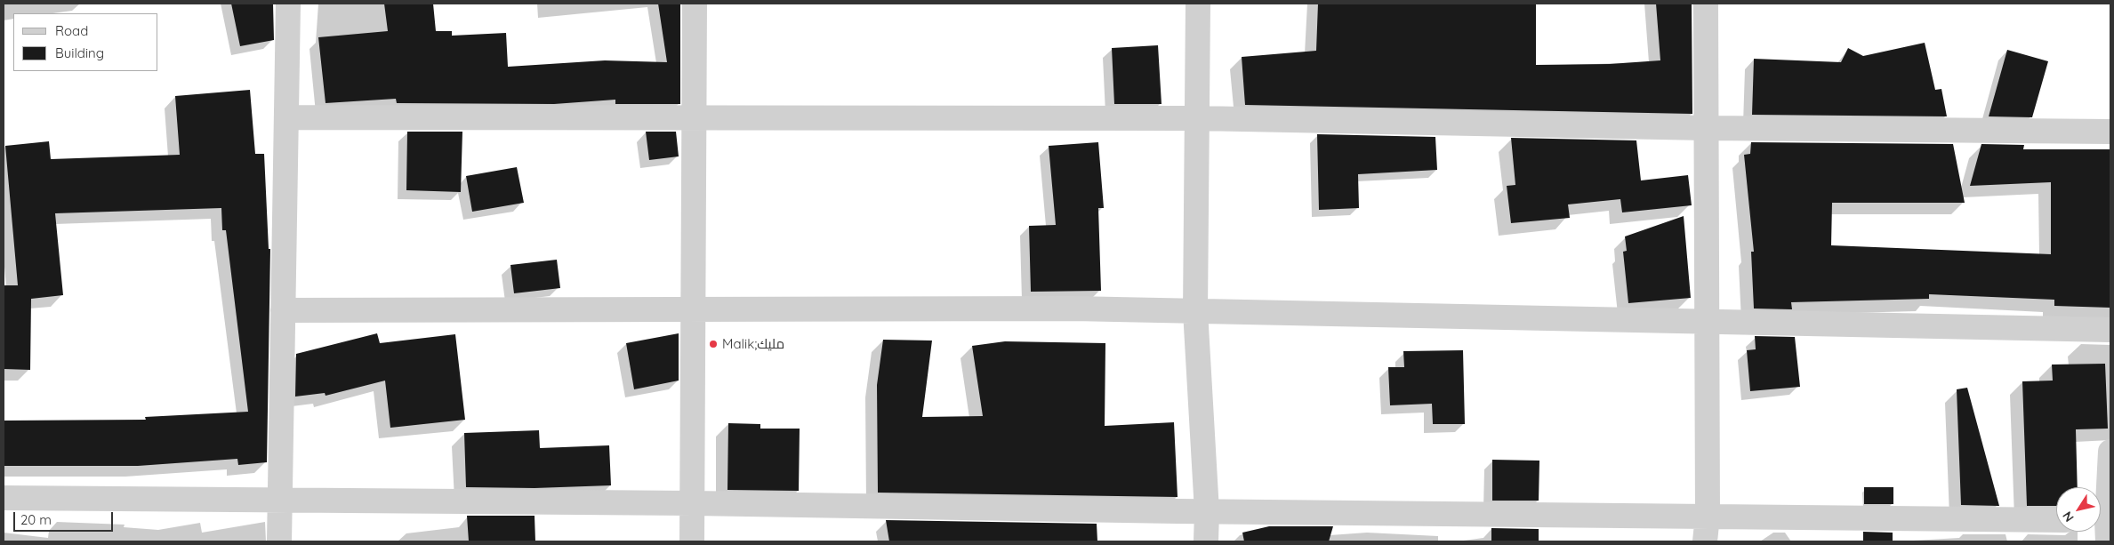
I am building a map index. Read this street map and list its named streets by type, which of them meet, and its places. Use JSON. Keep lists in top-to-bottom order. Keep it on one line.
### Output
{"places":["Malik;مليك"],"legend":["Road","Building"],"scale_bar":"20 m","north":"bottom left"}
